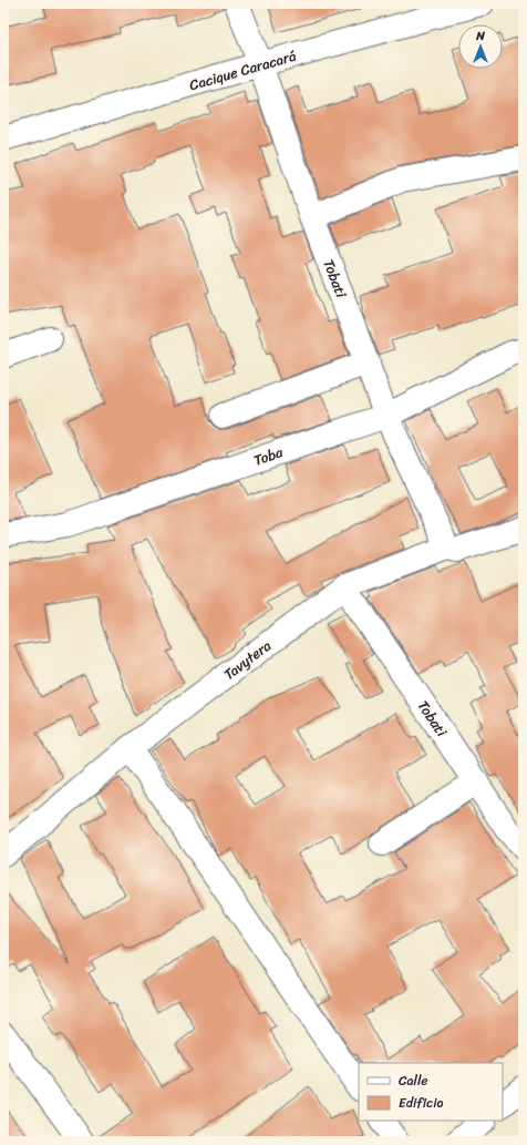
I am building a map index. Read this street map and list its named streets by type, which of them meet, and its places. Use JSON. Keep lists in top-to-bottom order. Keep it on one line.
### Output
{"streets":{"street":["Cacique Caracará","Tobati","Toba","Tavytera"]},"crossings":[["Cacique Caracará","Tobati"],["Tobati","Toba"],["Tobati","Tavytera"]],"legend":["Calle","Edificio"],"north":"top"}
